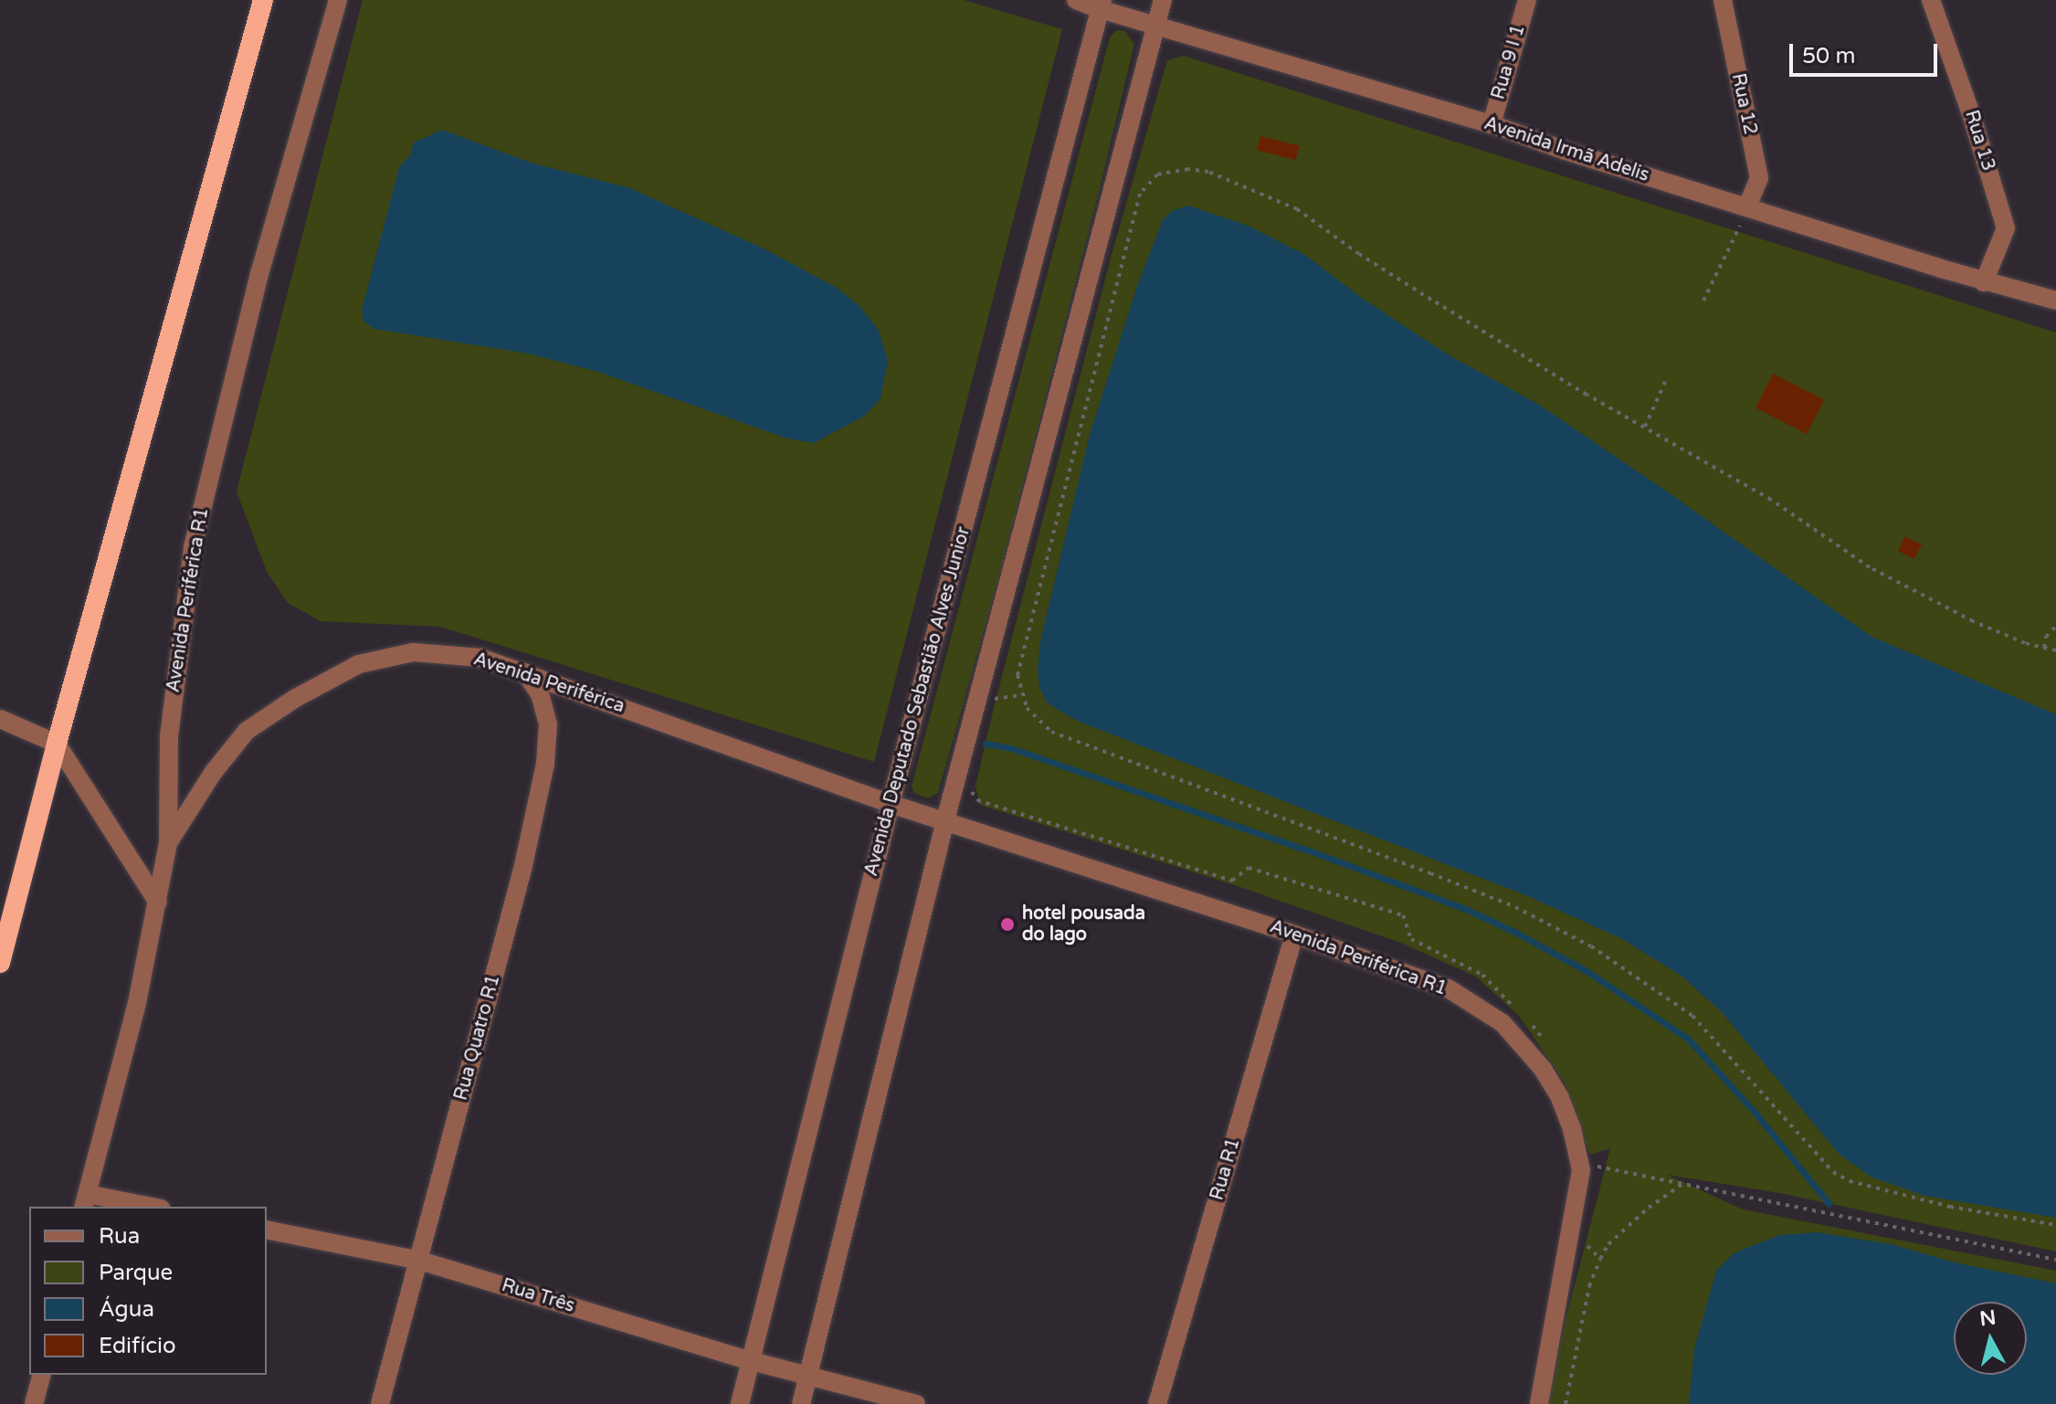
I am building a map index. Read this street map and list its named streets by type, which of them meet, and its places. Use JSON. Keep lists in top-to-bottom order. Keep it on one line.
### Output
{"streets":{"street":["Rua 9 I 1","Rua 12","Rua 13","Avenida Irmã Adelis","Avenida Periférica R1","Avenida Periférica","Avenida Deputado Sebastião Alves Junior","Rua Quatro R1","Rua R1","Rua Três"]},"crossings":[["Rua 9 I 1","Avenida Irmã Adelis"],["Rua 12","Avenida Irmã Adelis"],["Rua 13","Avenida Irmã Adelis"],["Avenida Irmã Adelis","Avenida Deputado Sebastião Alves Junior"],["Avenida Periférica R1","Avenida Periférica"],["Avenida Periférica R1","Rua R1"],["Avenida Periférica","Avenida Deputado Sebastião Alves Junior"],["Avenida Periférica","Rua Quatro R1"],["Avenida Deputado Sebastião Alves Junior","Rua Três"],["Rua Quatro R1","Rua Três"]],"places":["hotel pousada do lago"],"legend":["Rua","Parque","Água","Edifício"],"scale_bar":"50 m","north":"top"}
